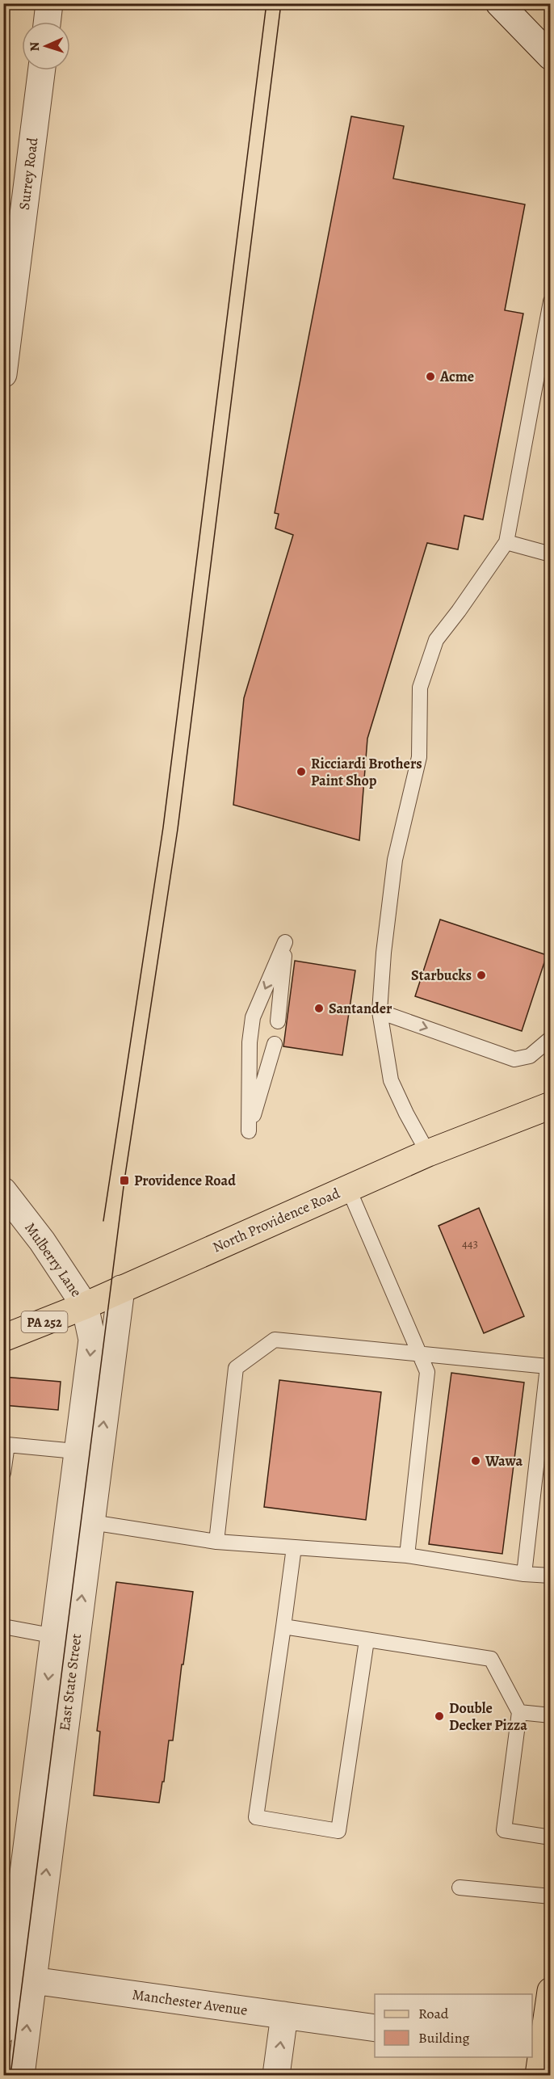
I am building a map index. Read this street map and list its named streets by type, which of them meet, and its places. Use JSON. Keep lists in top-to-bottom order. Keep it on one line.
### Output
{"streets":{"main road":["North Providence Road","PA 252"],"street":["Surrey Road","Mulberry Lane","East State Street","Manchester Avenue"]},"crossings":[["North Providence Road","Mulberry Lane"],["North Providence Road","East State Street"],["Mulberry Lane","East State Street"],["East State Street","Manchester Avenue"]],"places":{"other":["Acme","Ricciardi Brothers Paint Shop","Starbucks","Santander","Wawa","Double Decker Pizza"],"transit":["Providence Road"]},"house_numbers":["443"],"legend":["Road","Building"],"north":"left"}
